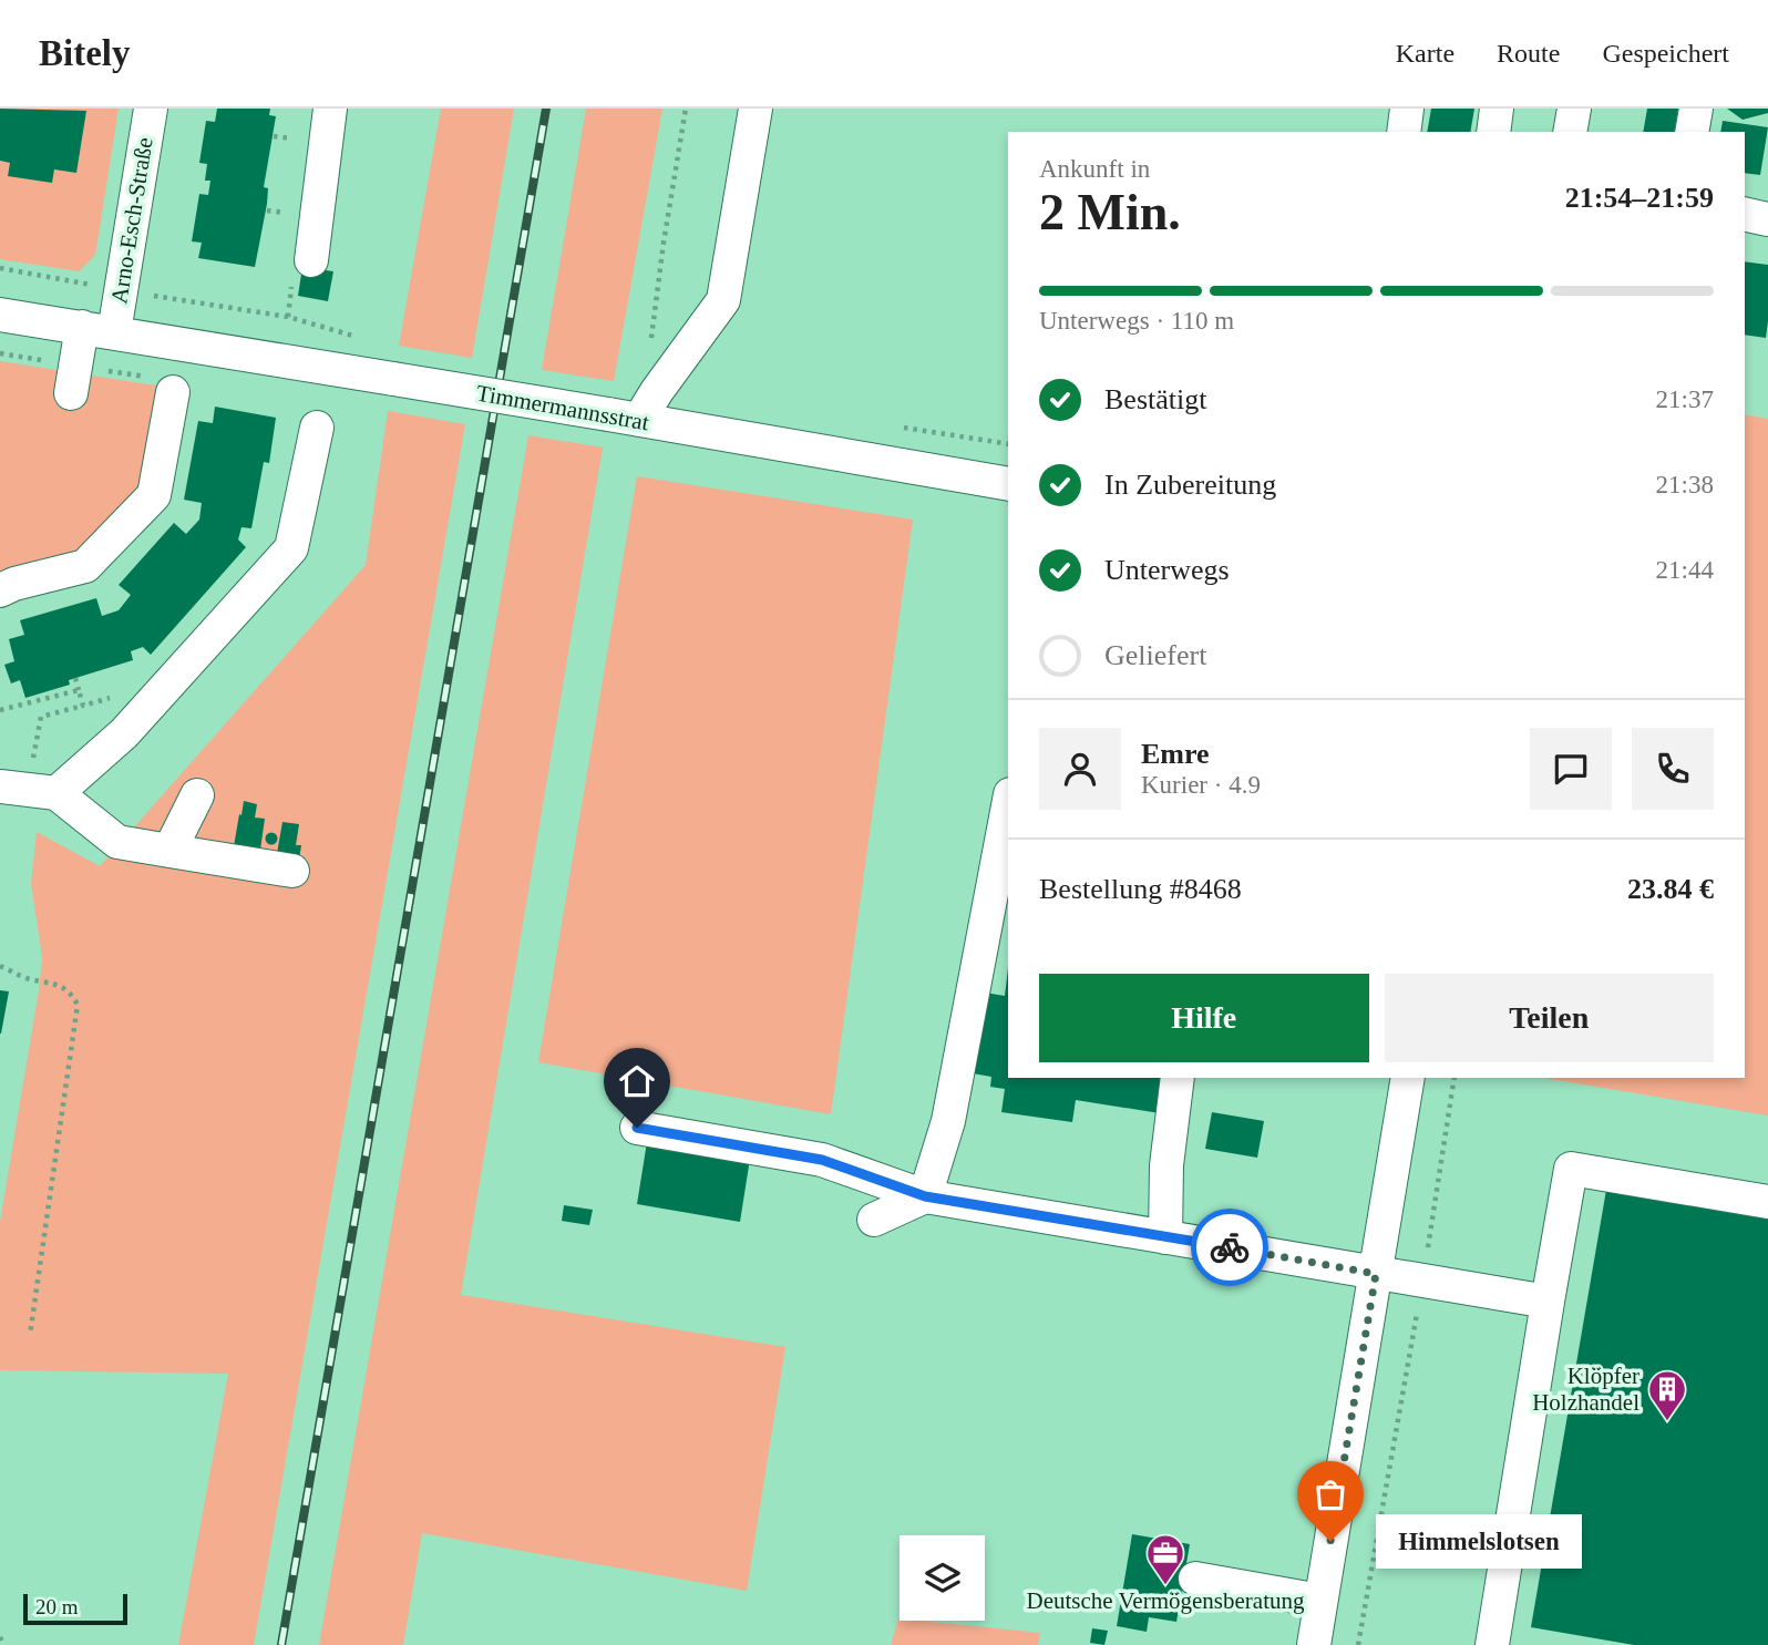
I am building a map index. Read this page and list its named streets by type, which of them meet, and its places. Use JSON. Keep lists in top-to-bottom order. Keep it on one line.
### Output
{"streets":{"street":["Arno-Esch-Straße","Timmermannsstrat"]},"crossings":[["Arno-Esch-Straße","Timmermannsstrat"]],"places":{"building":["Klöpfer Holzhandel"],"other":["Himmelslotsen"],"office":["Deutsche Vermögensberatung"]},"scale_bar":"20 m","page":{"header":"Bitely","nav":["Karte","Route","Gespeichert"],"heading":["2 Min.","Ankunft in","21:54–21:59"],"panel":["Emre","Kurier · 4.9","Bestellung #8468","23.84 €"],"bar":"Unterwegs · 110 m","list":[["Bestätigt","21:37"],["In Zubereitung","21:38"],["Unterwegs","21:44"],"Geliefert"],"buttons":["Hilfe","Teilen"],"bubble":"Himmelslotsen","scale":"20 m"}}
